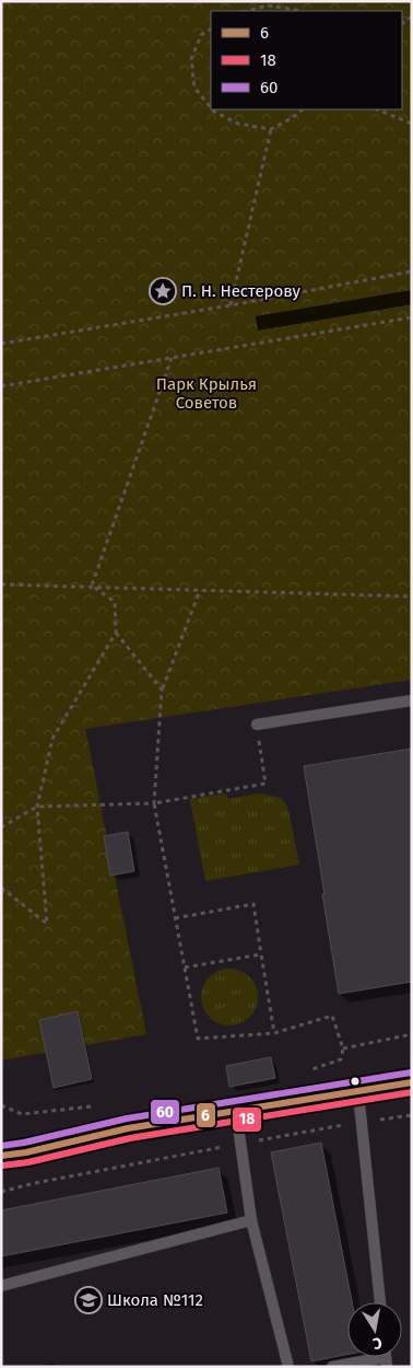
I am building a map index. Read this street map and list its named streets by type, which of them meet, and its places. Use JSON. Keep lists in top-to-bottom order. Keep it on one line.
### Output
{"parks":["Парк Крылья Советов"],"places":{"place":["П. Н. Нестерову"],"school or university":["Школа №112"]},"lines":["transit line 60","transit line 6","transit line 18"],"legend":["6","18","60"],"north":"bottom"}
